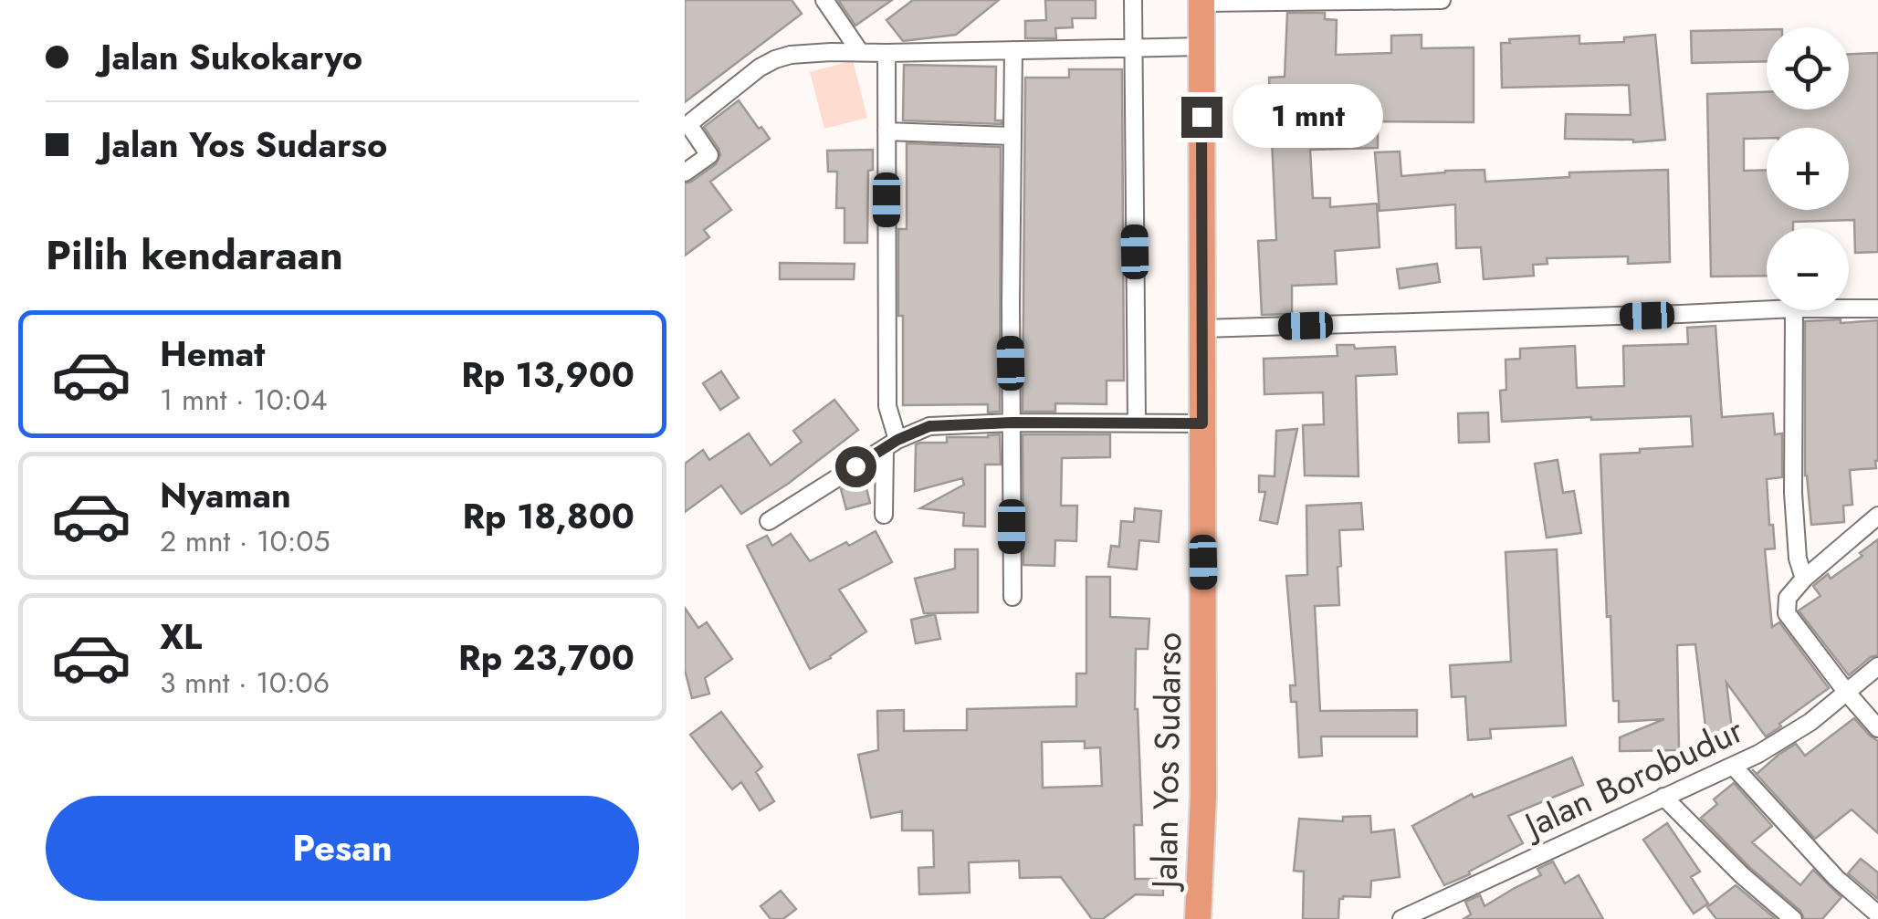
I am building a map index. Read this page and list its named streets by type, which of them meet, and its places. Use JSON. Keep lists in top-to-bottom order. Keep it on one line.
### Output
{"streets":{"highway":["Jalan Yos Sudarso"],"street":["Jalan Borobudur"]},"page":{"banner":["Jalan Sukokaryo","Jalan Yos Sudarso"],"map_buttons":["+","−"],"bubble":"1 mnt","heading":"Pilih kendaraan","list":[{"name":"Hemat","note":"1 mnt · 10:04","value":"Rp 13,900"},{"name":"Nyaman","note":"2 mnt · 10:05","value":"Rp 18,800"},{"name":"XL","note":"3 mnt · 10:06","value":"Rp 23,700"}],"buttons":"Pesan"}}
